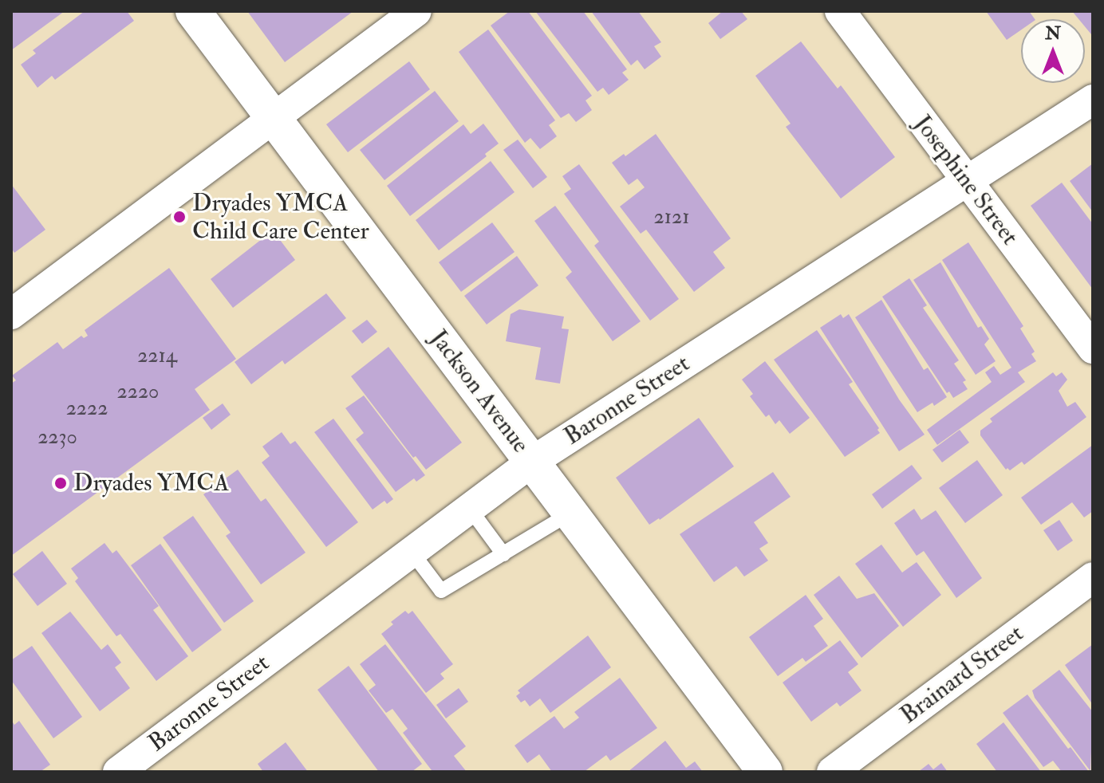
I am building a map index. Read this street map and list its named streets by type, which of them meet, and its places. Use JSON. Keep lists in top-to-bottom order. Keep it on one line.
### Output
{"streets":{"street":["Josephine Street","Jackson Avenue","Baronne Street","Brainard Street"]},"crossings":[["Josephine Street","Baronne Street"],["Jackson Avenue","Baronne Street"]],"places":["Dryades YMCA Child Care Center","Dryades YMCA"],"house_numbers":["2121","2214","2220","2222","2230"],"north":"top"}
